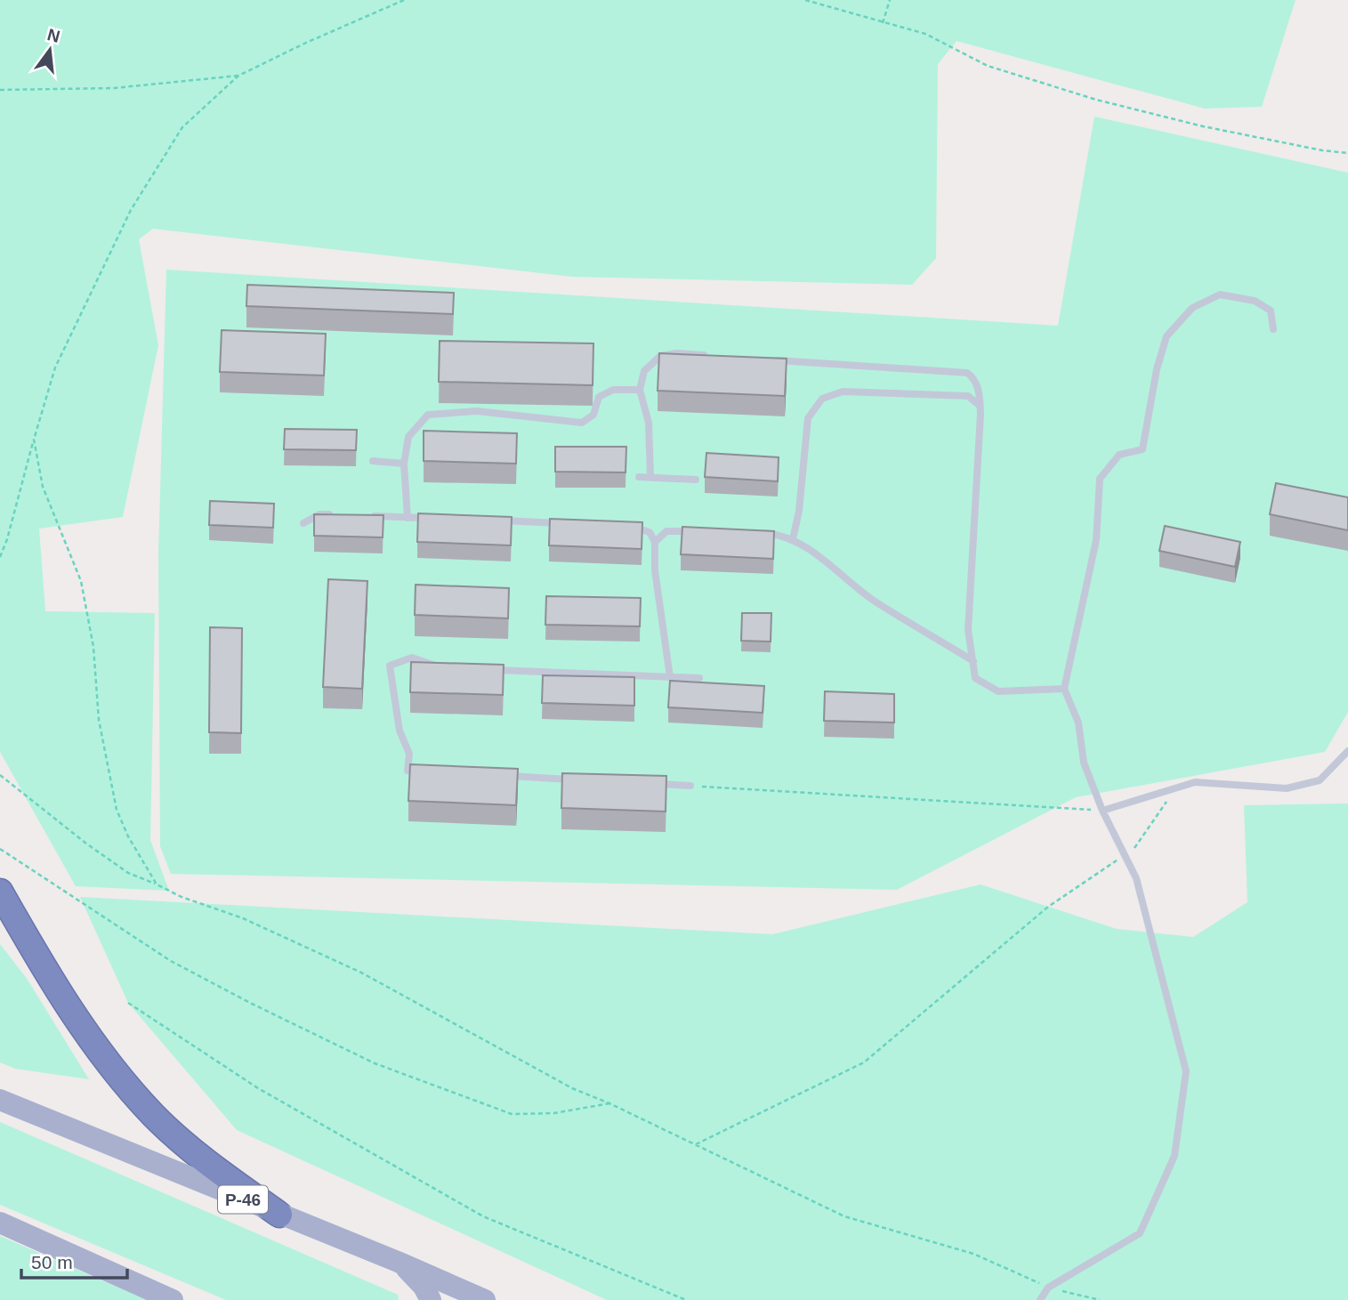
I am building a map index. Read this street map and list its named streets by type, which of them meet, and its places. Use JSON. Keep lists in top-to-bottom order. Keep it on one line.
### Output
{"streets":{"main road":["Р-46"]},"scale_bar":"50 m","north":"top"}
